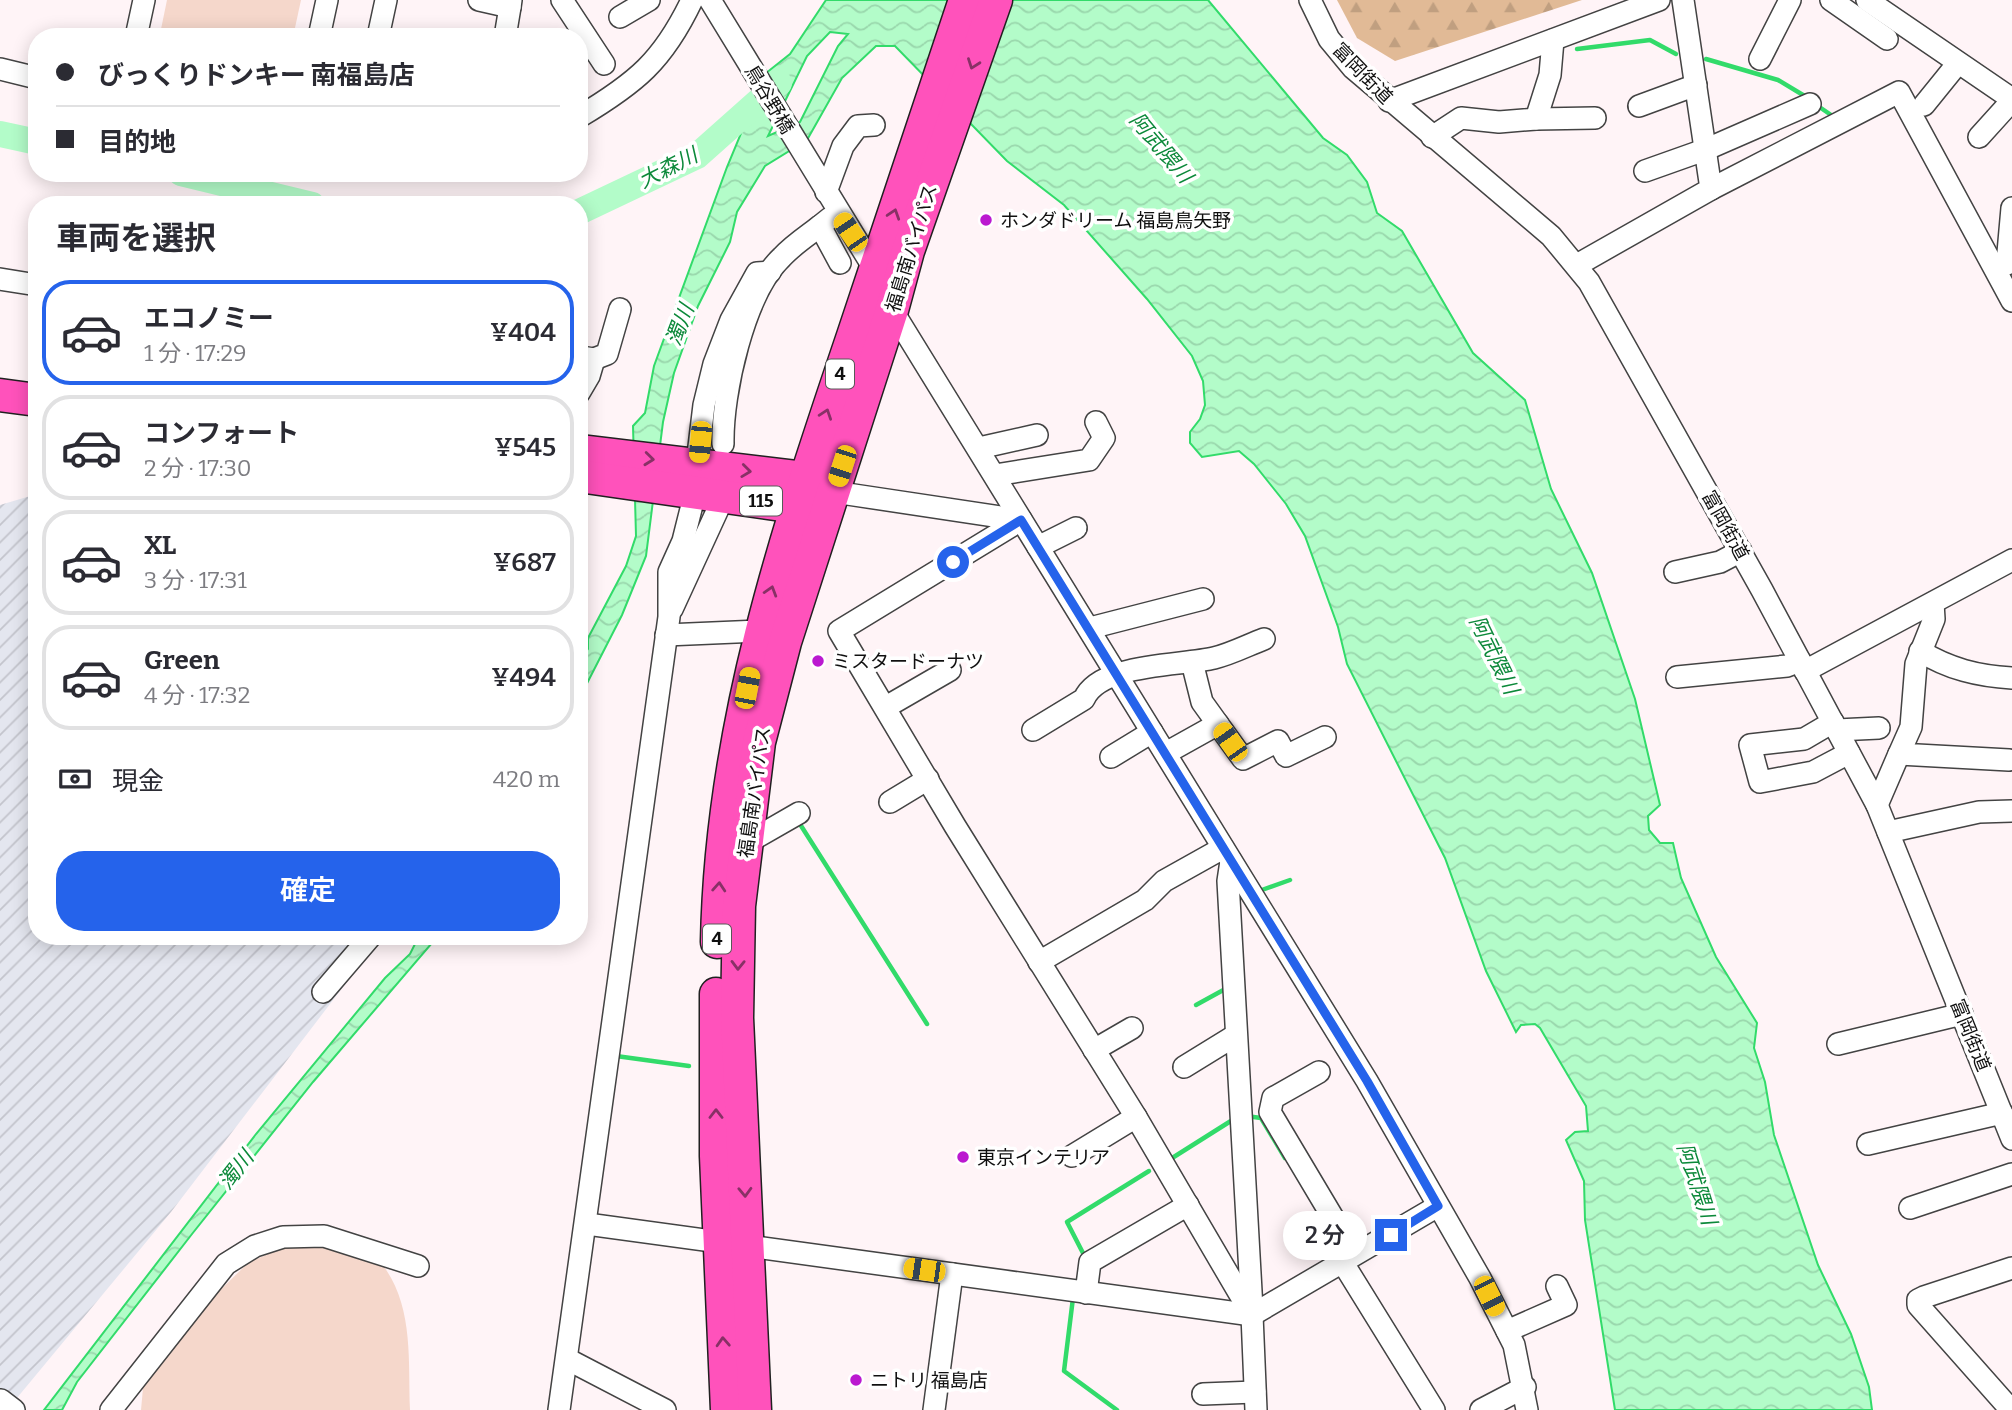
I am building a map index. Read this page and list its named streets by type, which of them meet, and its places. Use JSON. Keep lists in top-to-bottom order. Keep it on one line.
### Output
{"streets":{"highway":["福島南バイパス","4","115"],"street":["富岡街道","鳥谷野橋"]},"crossings":[["鳥谷野橋","福島南バイパス"],["福島南バイパス","115"]],"water":["阿武隈川","大森川","濁川"],"places":["ホンダドリーム 福島鳥矢野","ミスタードーナツ","東京インテリア","ニトリ 福島店"],"page":{"banner":["びっくりドンキー 南福島店","目的地"],"heading":"車両を選択","list":[{"name":"エコノミー","note":"1 分 · 17:29","value":"¥404"},{"name":"コンフォート","note":"2 分 · 17:30","value":"¥545"},{"name":"XL","note":"3 分 · 17:31","value":"¥687"},{"name":"Green","note":"4 分 · 17:32","value":"¥494"}],"pay":["現金","420 m"],"buttons":"確定","bubble":"2 分"}}
